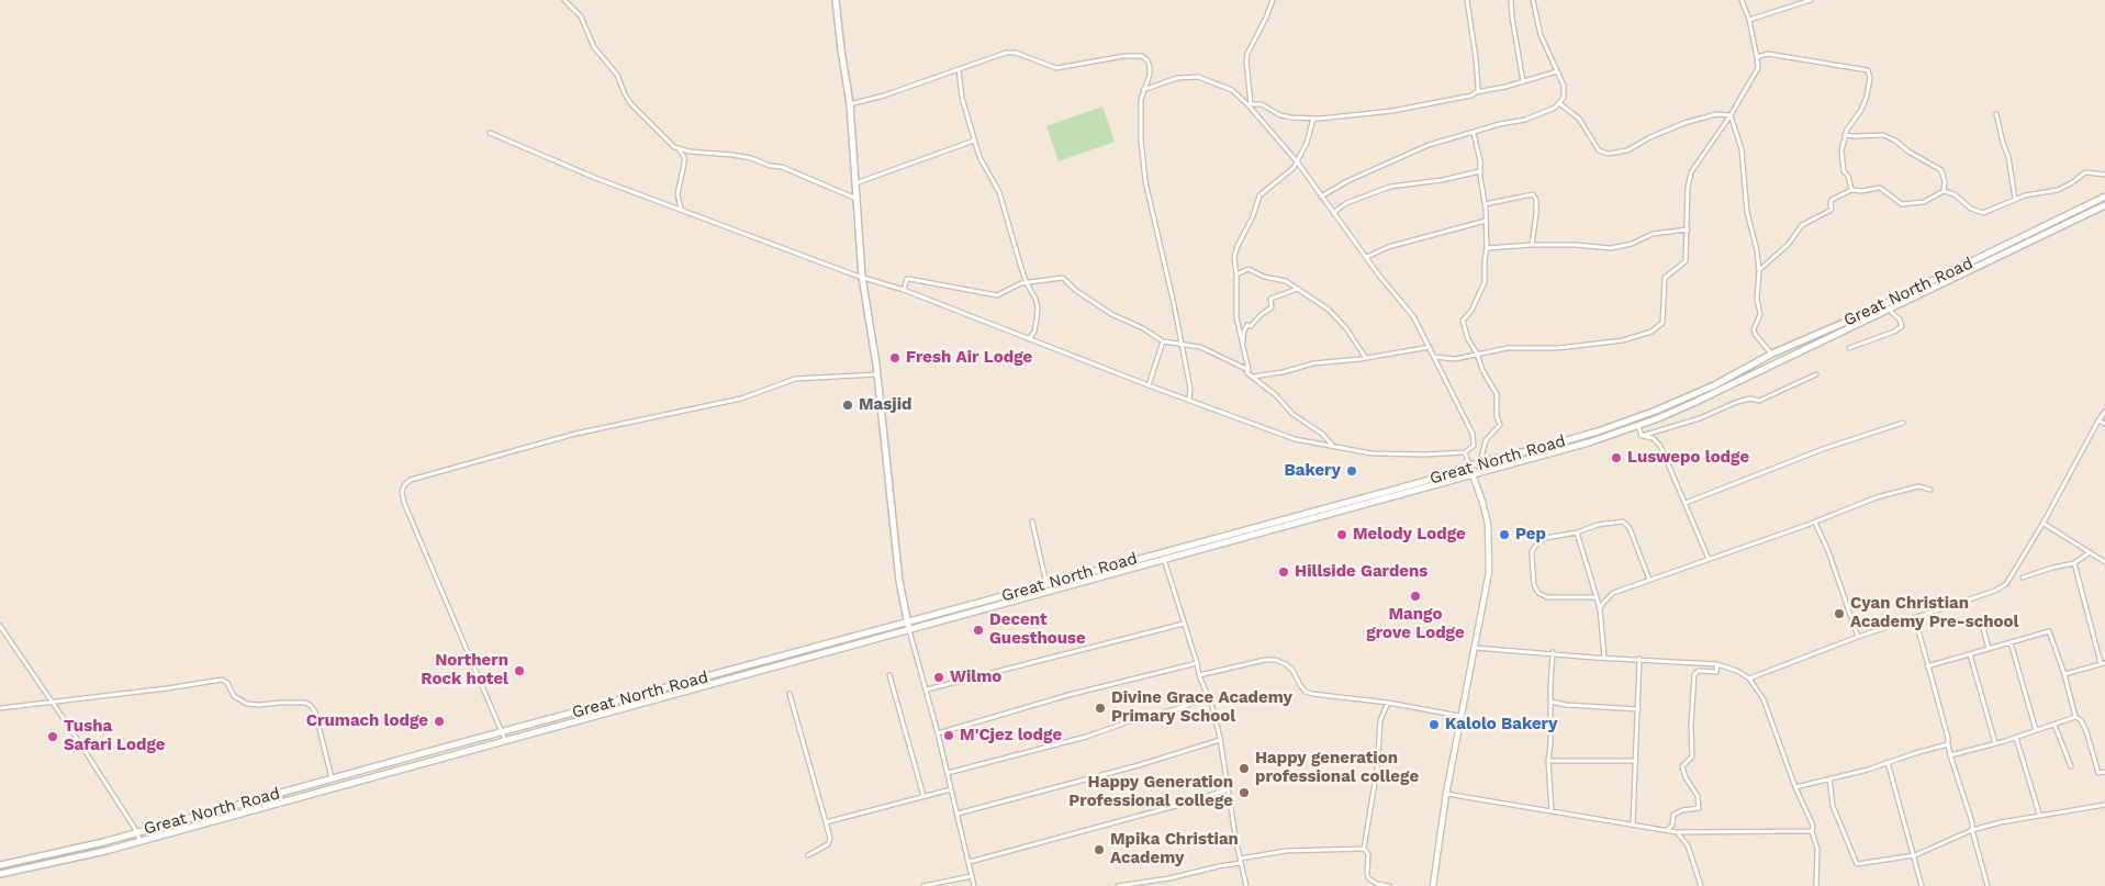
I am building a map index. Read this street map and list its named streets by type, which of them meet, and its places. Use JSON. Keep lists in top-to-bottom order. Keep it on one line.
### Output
{"streets":{"main road":["Great North Road"]},"places":["Fresh Air Lodge","Masjid","Luswepo lodge","Bakery","Melody Lodge","Pep","Hillside Gardens","Mango grove Lodge","Cyan Christian Academy Pre-school","Decent Guesthouse","Northern Rock hotel","Wilmo","Divine Grace Academy Primary School","Crumach lodge","Kalolo Bakery","M'Cjez lodge","Tusha Safari Lodge","Happy generation professional college","Happy Generation Professional college","Mpika Christian Academy"]}
